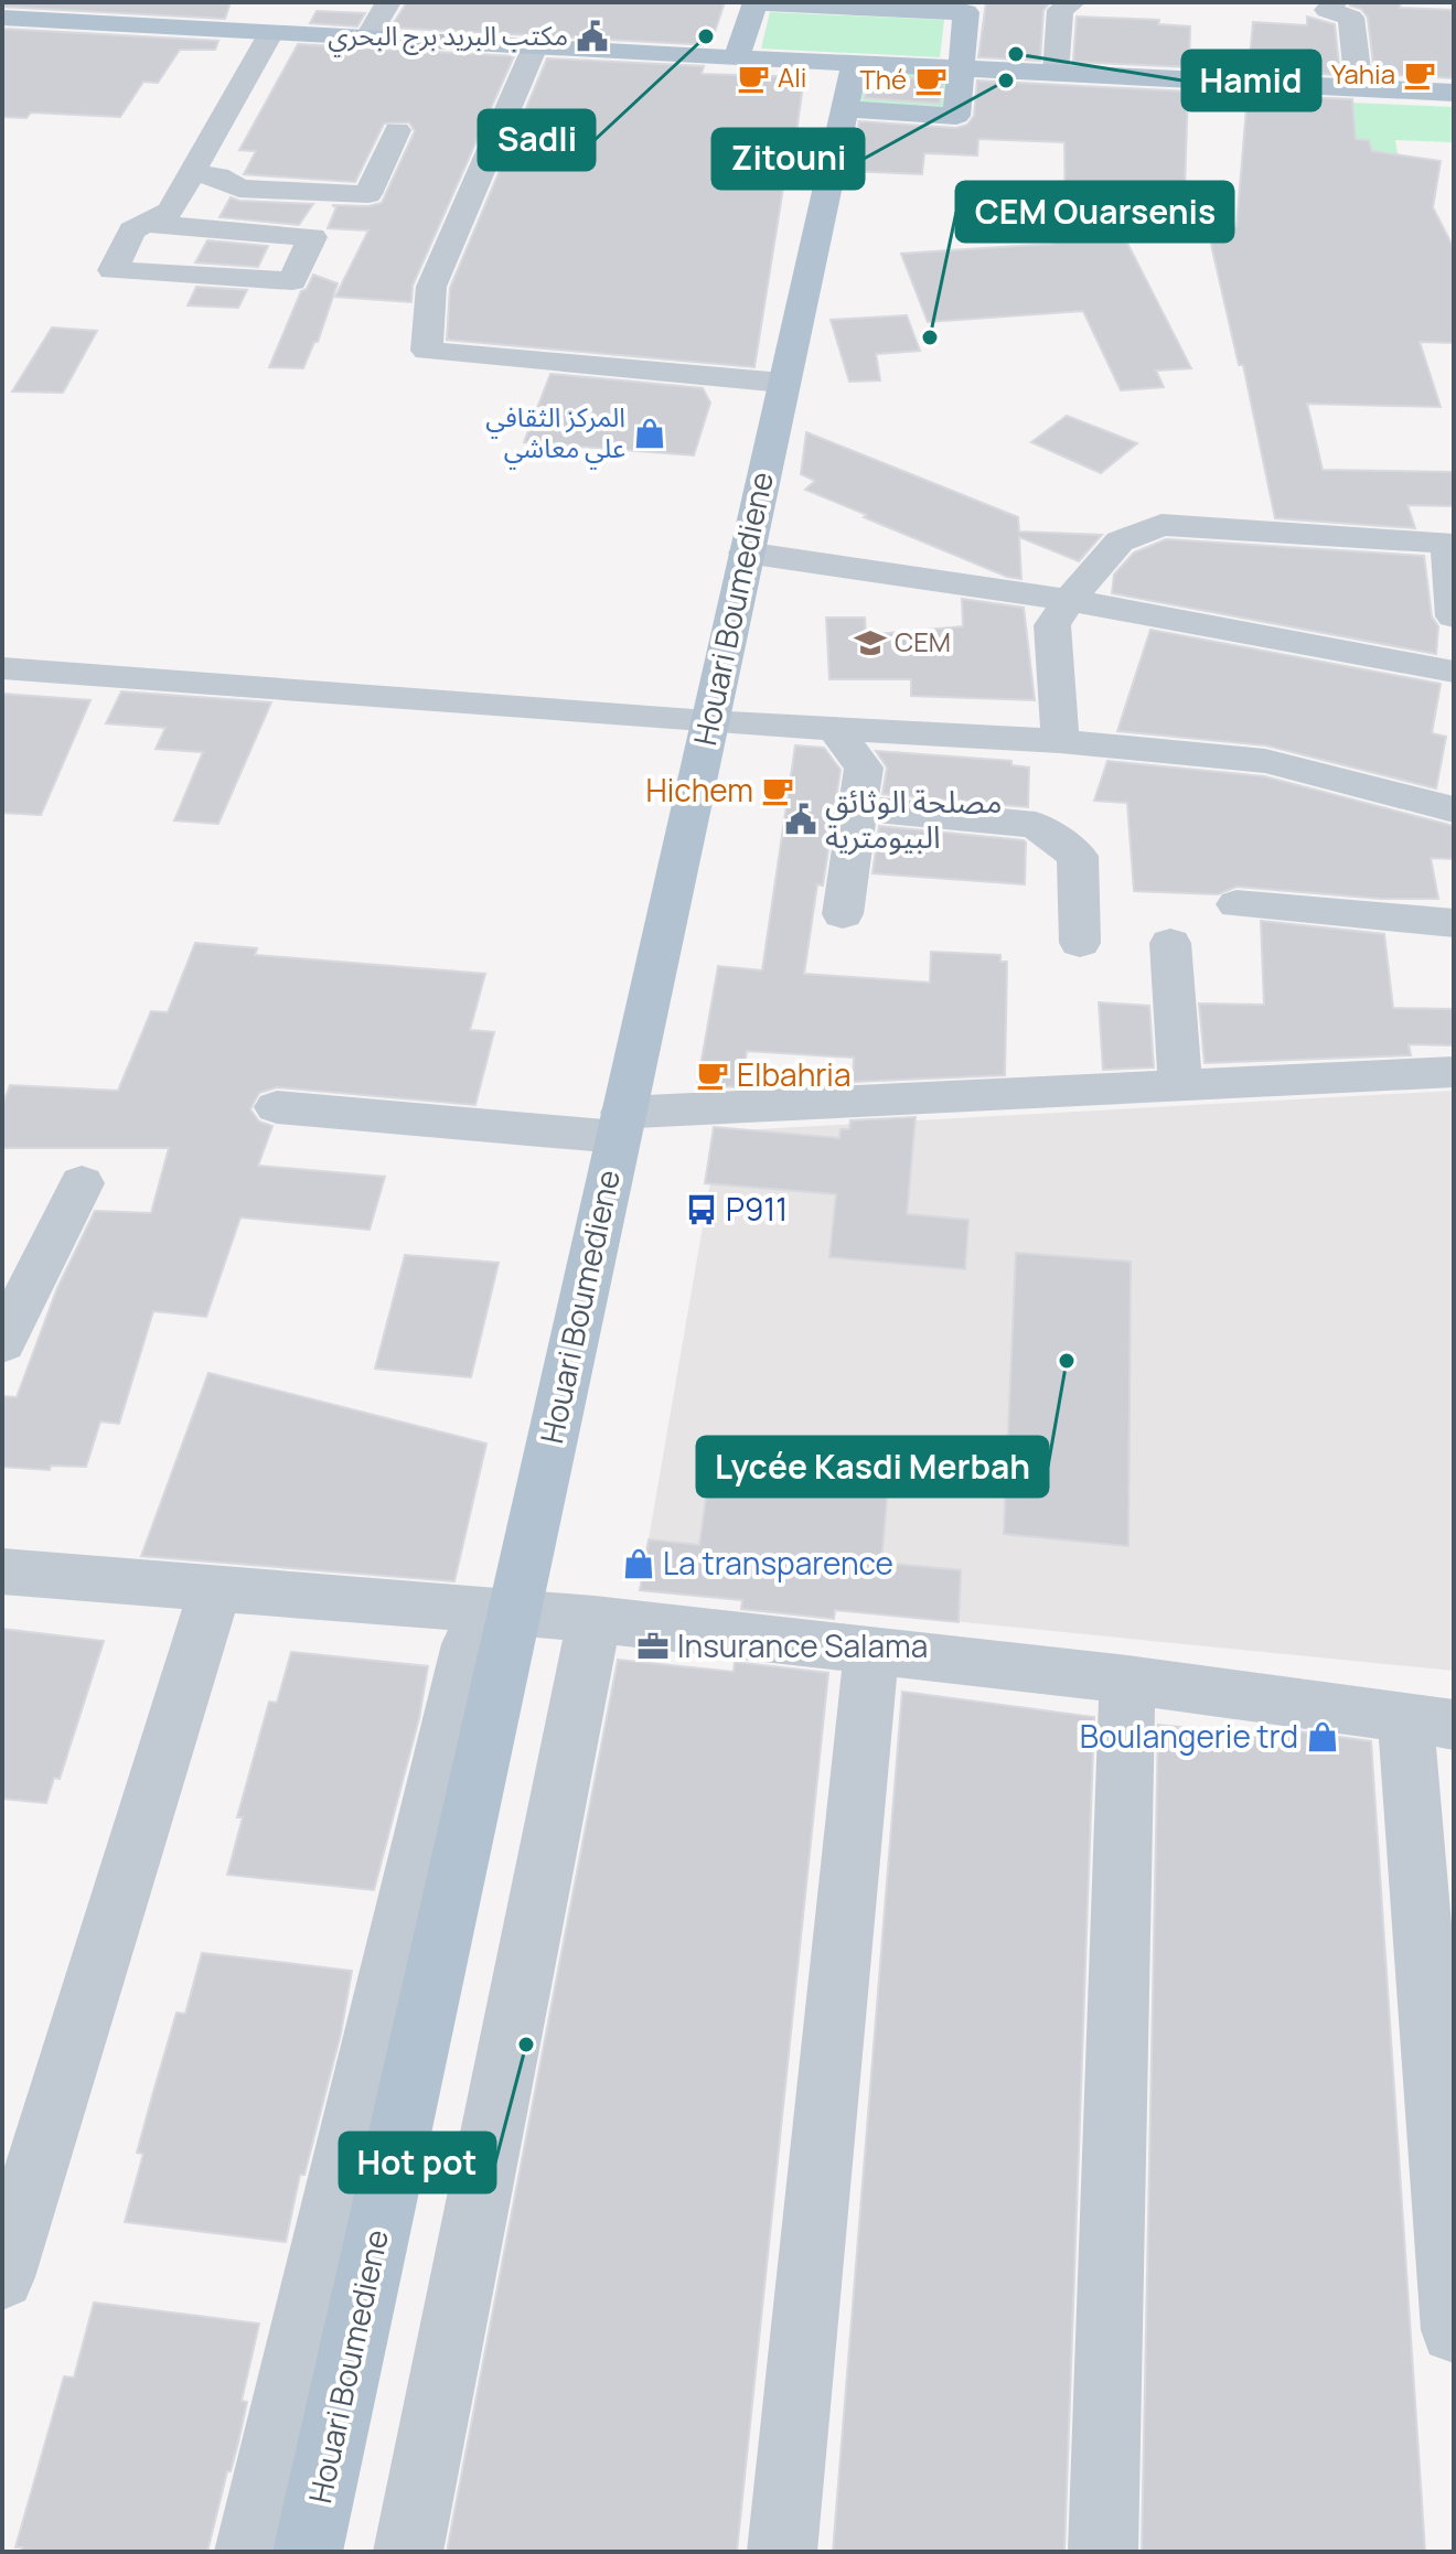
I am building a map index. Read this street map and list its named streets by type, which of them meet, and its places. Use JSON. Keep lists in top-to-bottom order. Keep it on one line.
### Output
{"streets":{"main road":["Houari Boumediene"]},"places":{"public building":["مكتب البريد برج البحري","مصلحة الوثائق البيومترية"],"other":["Sadli","Hamid","Zitouni","CEM Ouarsenis","Lycée Kasdi Merbah","Hot pot"],"cafe":["Yahia","Ali","Thé","Hichem","Elbahria"],"shop":["المركز الثقافي علي معاشي","La transparence","Boulangerie trd"],"school or university":["CEM"],"bus stop":["P911"],"office":["Insurance Salama"]}}
